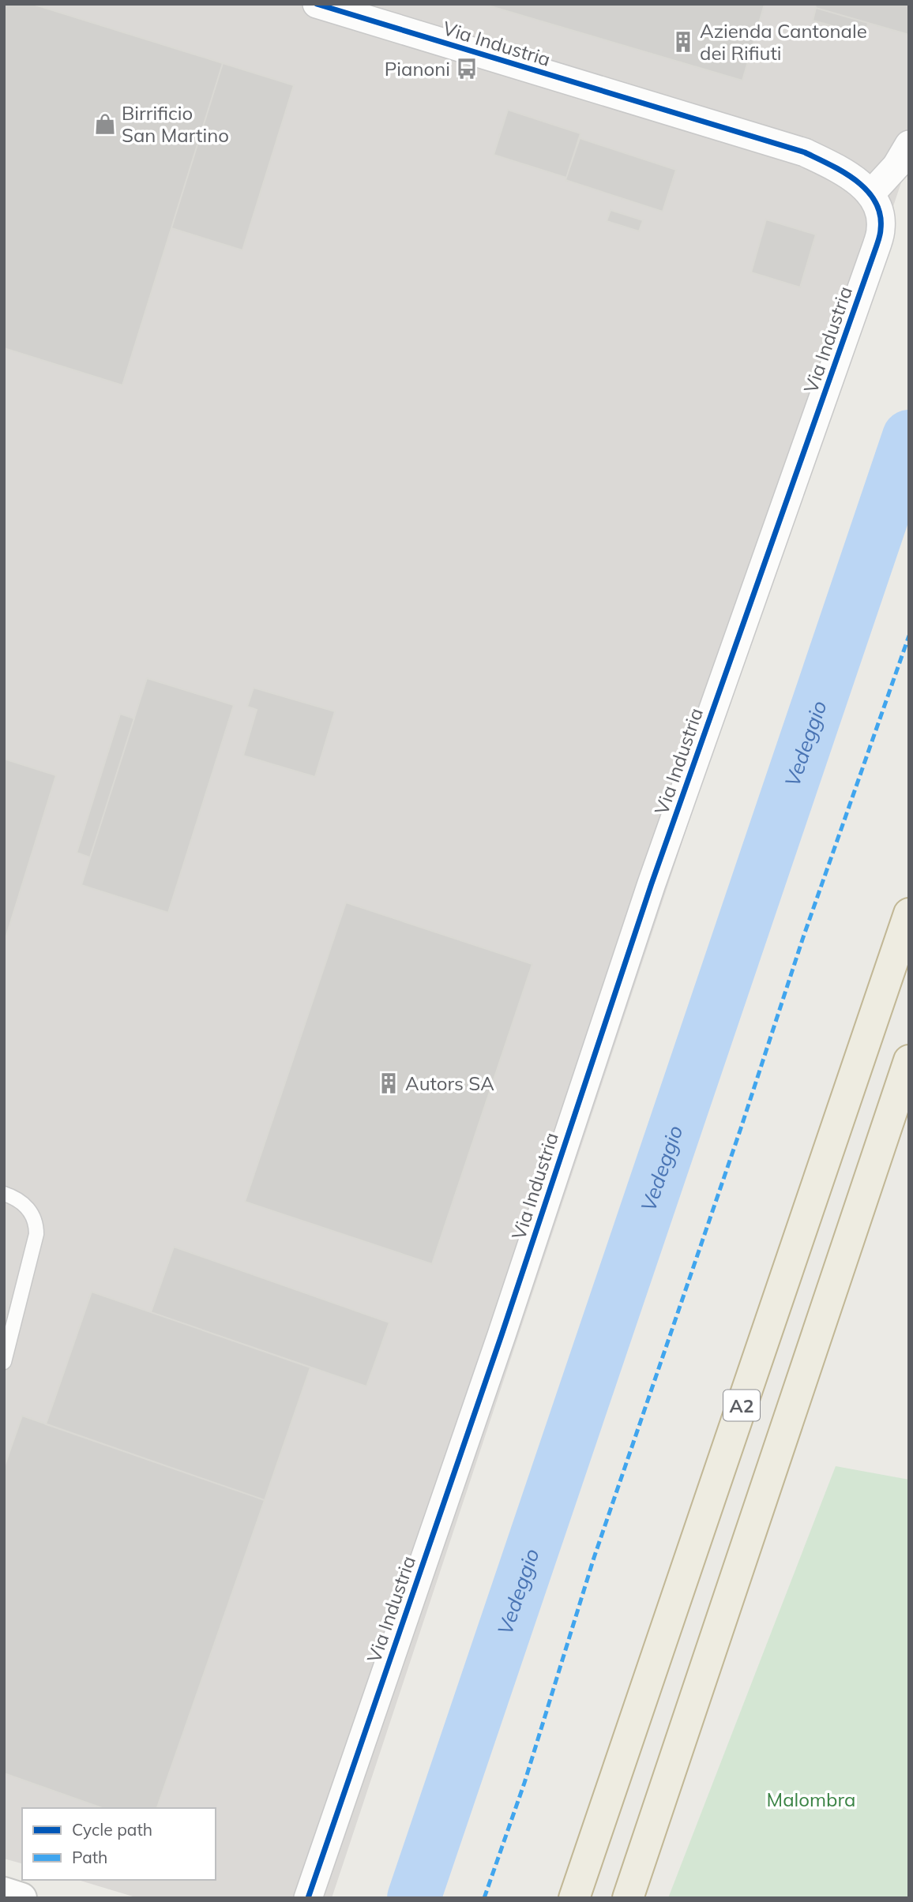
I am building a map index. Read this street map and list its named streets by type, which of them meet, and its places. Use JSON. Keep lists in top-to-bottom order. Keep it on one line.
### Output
{"streets":{"highway":["A2"],"street":["Via Industria"]},"water":["Vedeggio"],"parks":["Malombra"],"places":{"building":["Azienda Cantonale dei Rifiuti","Autors SA"],"bus stop":["Pianoni"],"shop":["Birrificio San Martino"]},"legend":["Cycle path","Path"]}
